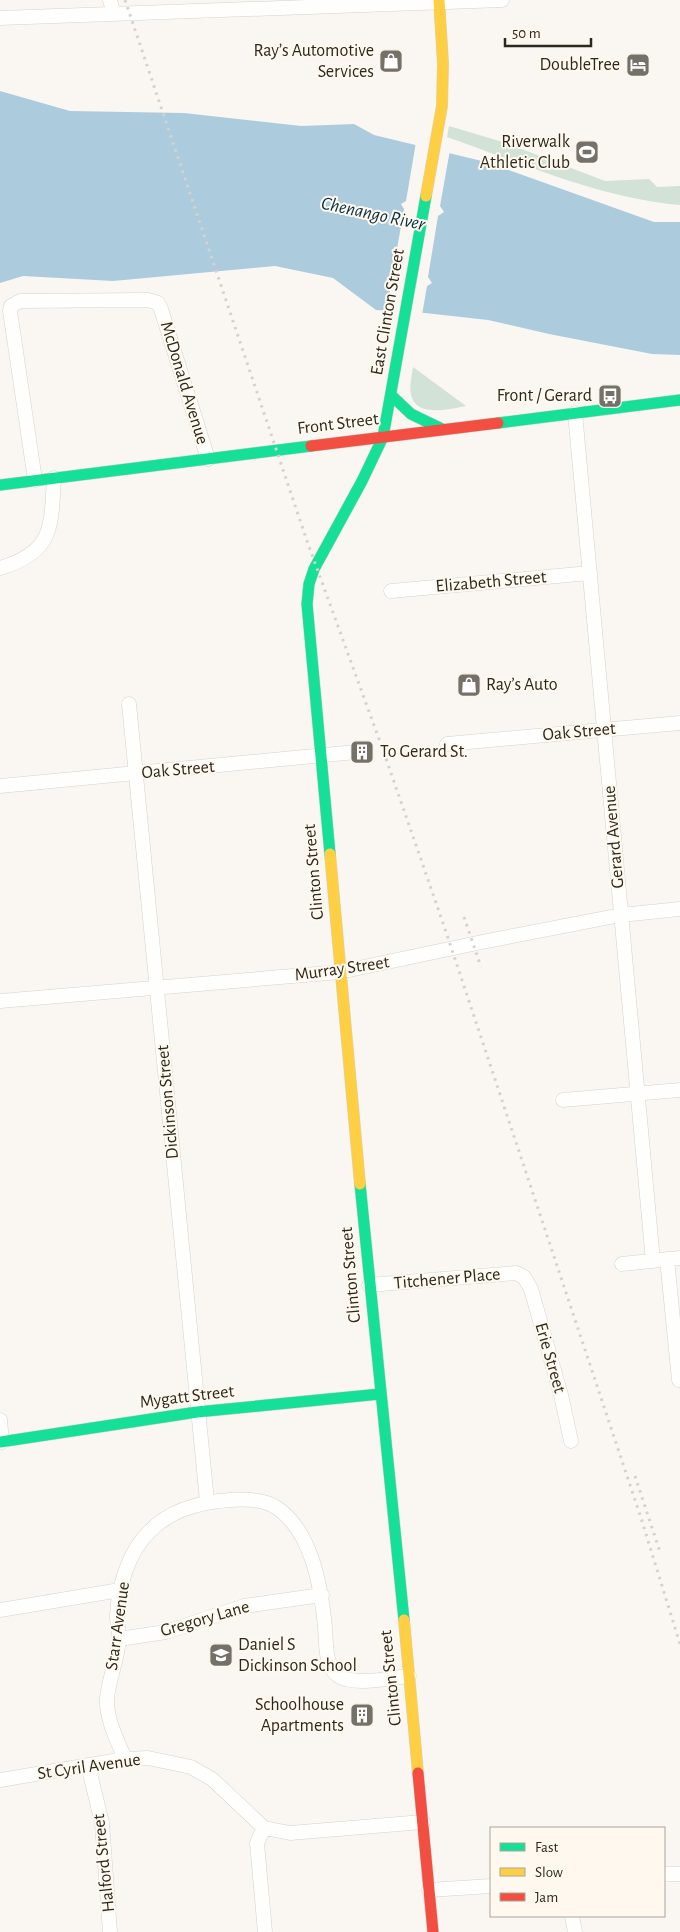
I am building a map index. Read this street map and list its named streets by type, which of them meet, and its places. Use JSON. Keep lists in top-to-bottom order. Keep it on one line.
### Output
{"streets":{"street":["East Clinton Street","McDonald Avenue","Front Street","Elizabeth Street","Oak Street","Gerard Avenue","Clinton Street","Murray Street","Dickinson Street","Titchener Place","Erie Street","Mygatt Street","Gregory Lane","Starr Avenue","St Cyril Avenue","Halford Street"]},"crossings":[["East Clinton Street","Front Street"],["East Clinton Street","Clinton Street"],["McDonald Avenue","Front Street"],["Front Street","Gerard Avenue"],["Elizabeth Street","Gerard Avenue"],["Oak Street","Gerard Avenue"],["Oak Street","Clinton Street"],["Oak Street","Dickinson Street"],["Gerard Avenue","Murray Street"],["Clinton Street","Murray Street"],["Clinton Street","Titchener Place"],["Clinton Street","Mygatt Street"],["Clinton Street","Starr Avenue"],["Murray Street","Dickinson Street"],["Dickinson Street","Mygatt Street"],["Dickinson Street","Starr Avenue"],["Titchener Place","Erie Street"],["Gregory Lane","Starr Avenue"],["Starr Avenue","St Cyril Avenue"],["St Cyril Avenue","Halford Street"]],"water":["Chenango River"],"places":{"shop":["Ray’s Automotive Services","Ray’s Auto"],"hotel":["DoubleTree"],"sports":["Riverwalk Athletic Club"],"bus stop":["Front / Gerard"],"building":["To Gerard St.","Schoolhouse Apartments"],"school or university":["Daniel S Dickinson School"]},"legend":["Fast","Slow","Jam"],"scale_bar":"50 m"}
